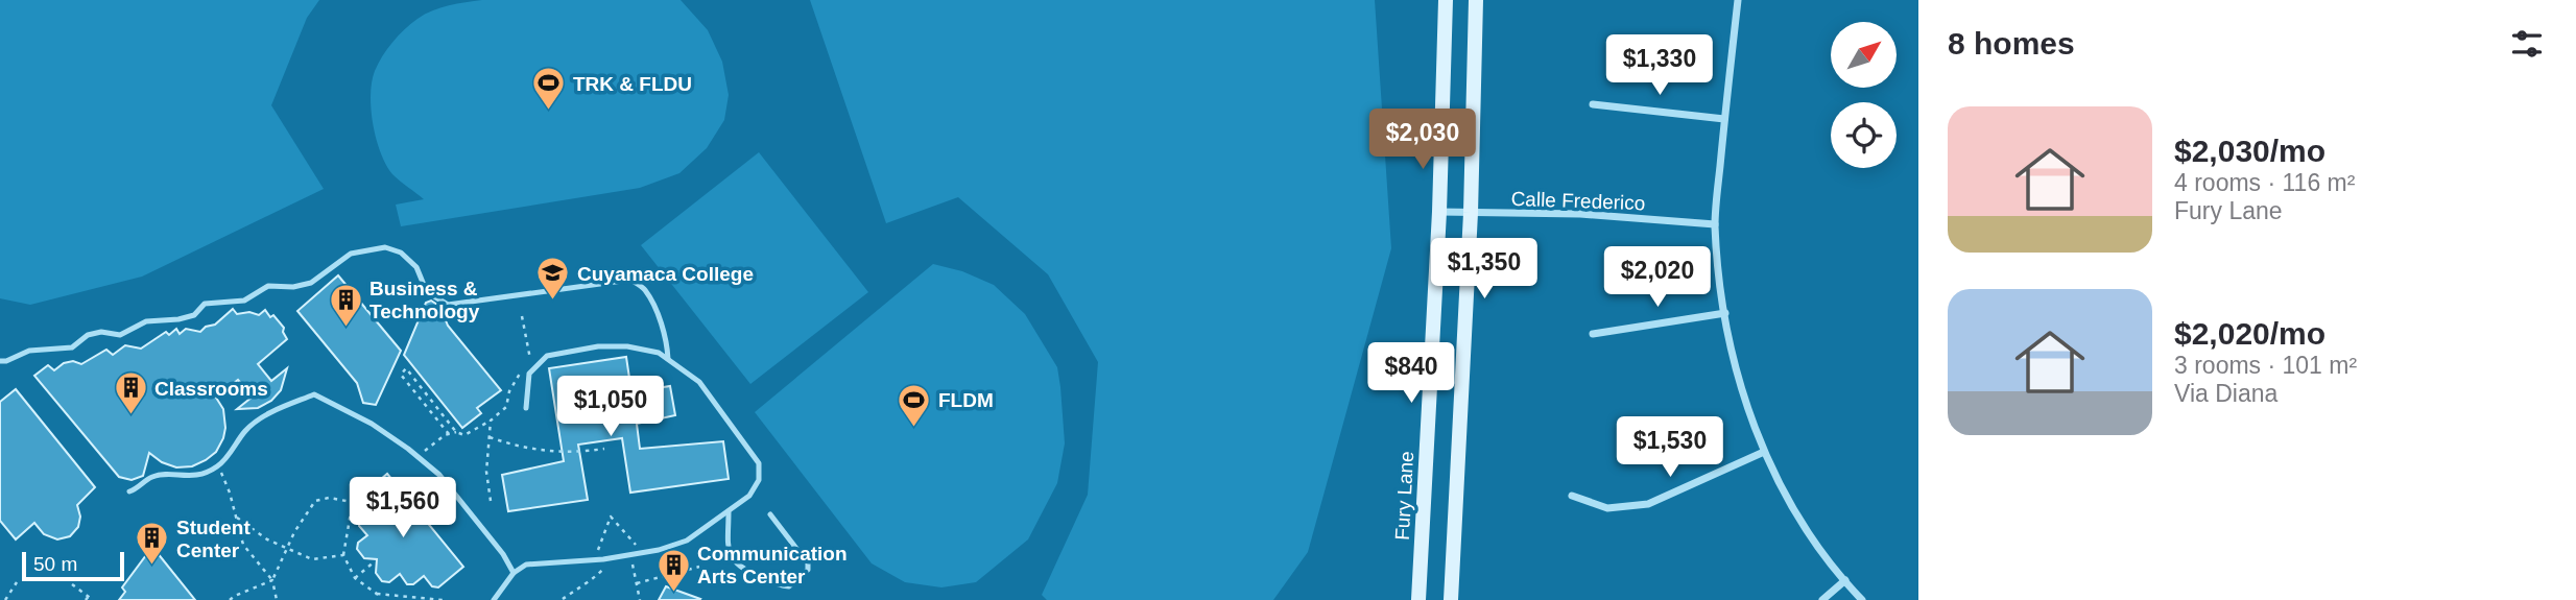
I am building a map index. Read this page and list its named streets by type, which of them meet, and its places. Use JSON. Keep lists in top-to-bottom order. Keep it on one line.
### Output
{"streets":{"main road":["Fury Lane"],"street":["Calle Frederico"]},"crossings":[["Calle Frederico","Fury Lane"]],"places":{"sports":["TRK & FLDU","FLDM"],"school or university":["Cuyamaca College"],"building":["Business & Technology","Classrooms","Student Center","Communication Arts Center"]},"scale_bar":"50 m","north":"top right","page":{"heading":"8 homes","price":["$1,330","$2,030","$1,350","$2,020","$840","$1,050","$1,530","$1,560"],"list":[{"name":"$2,030/mo","note":"4 rooms · 116 m² · Fury Lane"},{"name":"$2,020/mo","note":"3 rooms · 101 m² · Via Diana"}],"scale":"50 m"}}
